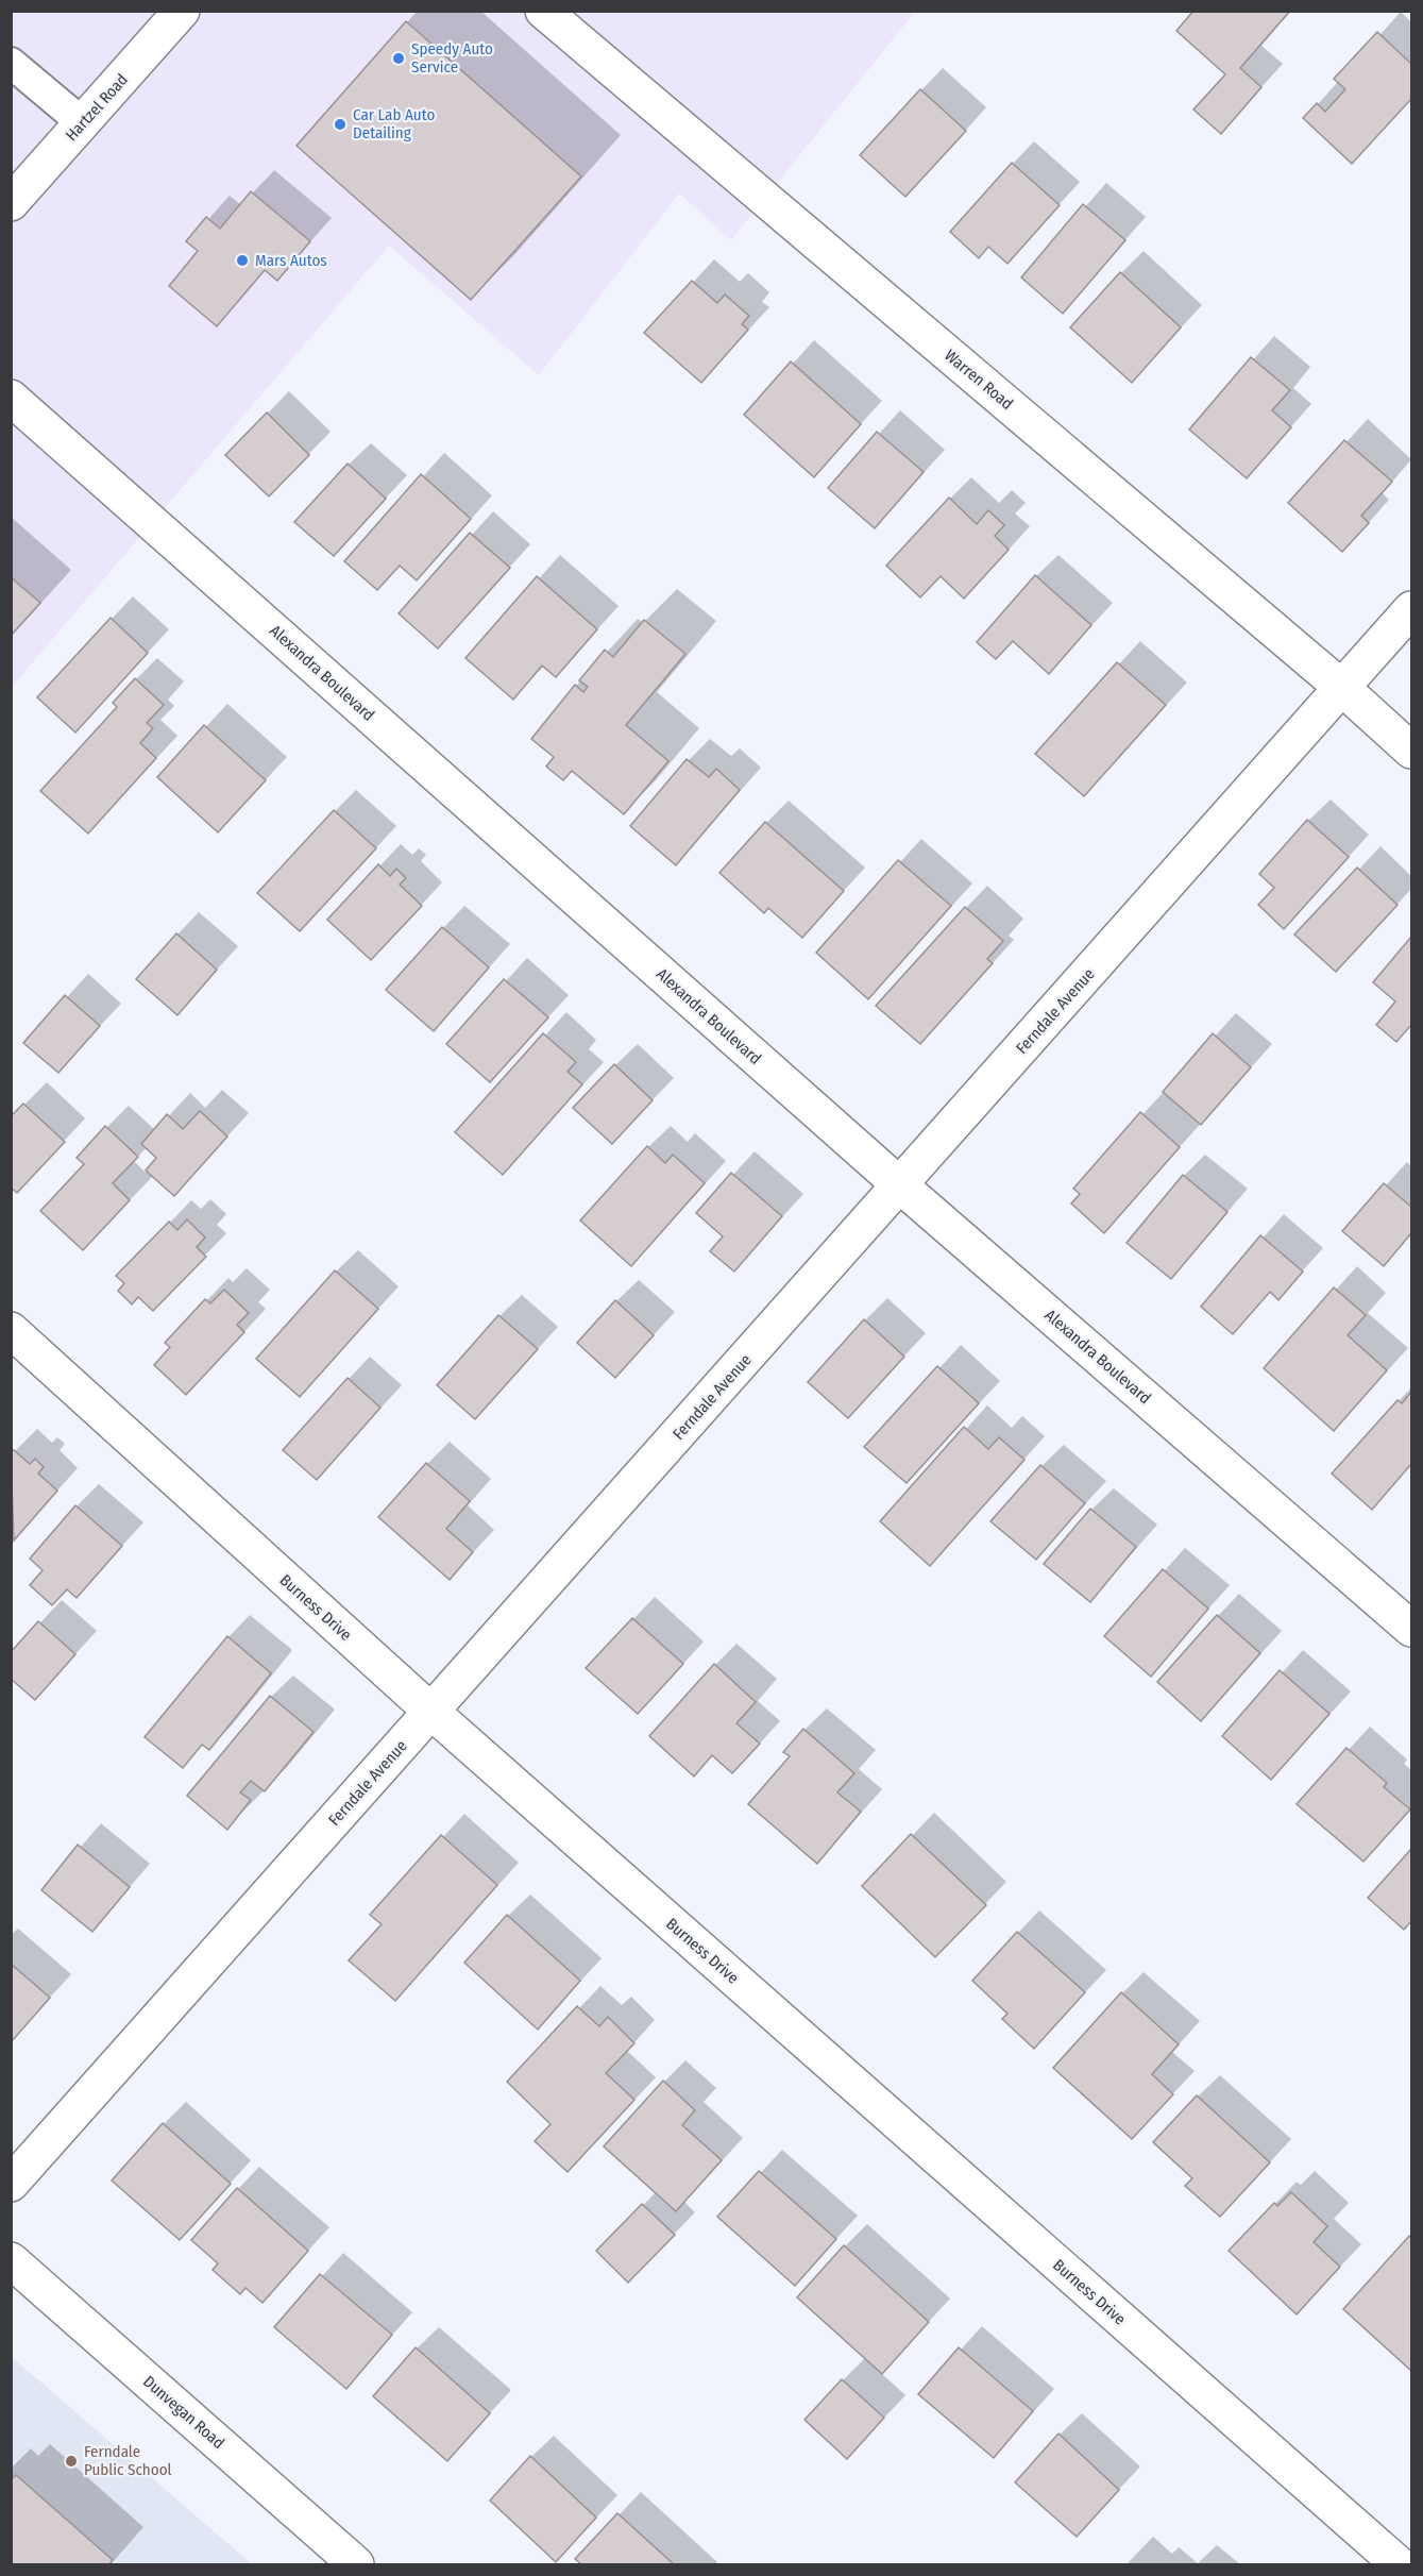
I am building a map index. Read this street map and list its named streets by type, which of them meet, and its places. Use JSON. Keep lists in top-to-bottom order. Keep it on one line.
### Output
{"streets":{"street":["Hartzel Road","Warren Road","Alexandra Boulevard","Ferndale Avenue","Burness Drive","Dunvegan Road"]},"crossings":[["Warren Road","Ferndale Avenue"],["Alexandra Boulevard","Ferndale Avenue"],["Ferndale Avenue","Burness Drive"]],"places":["Speedy Auto Service","Car Lab Auto Detailing","Mars Autos","Ferndale Public School"]}
